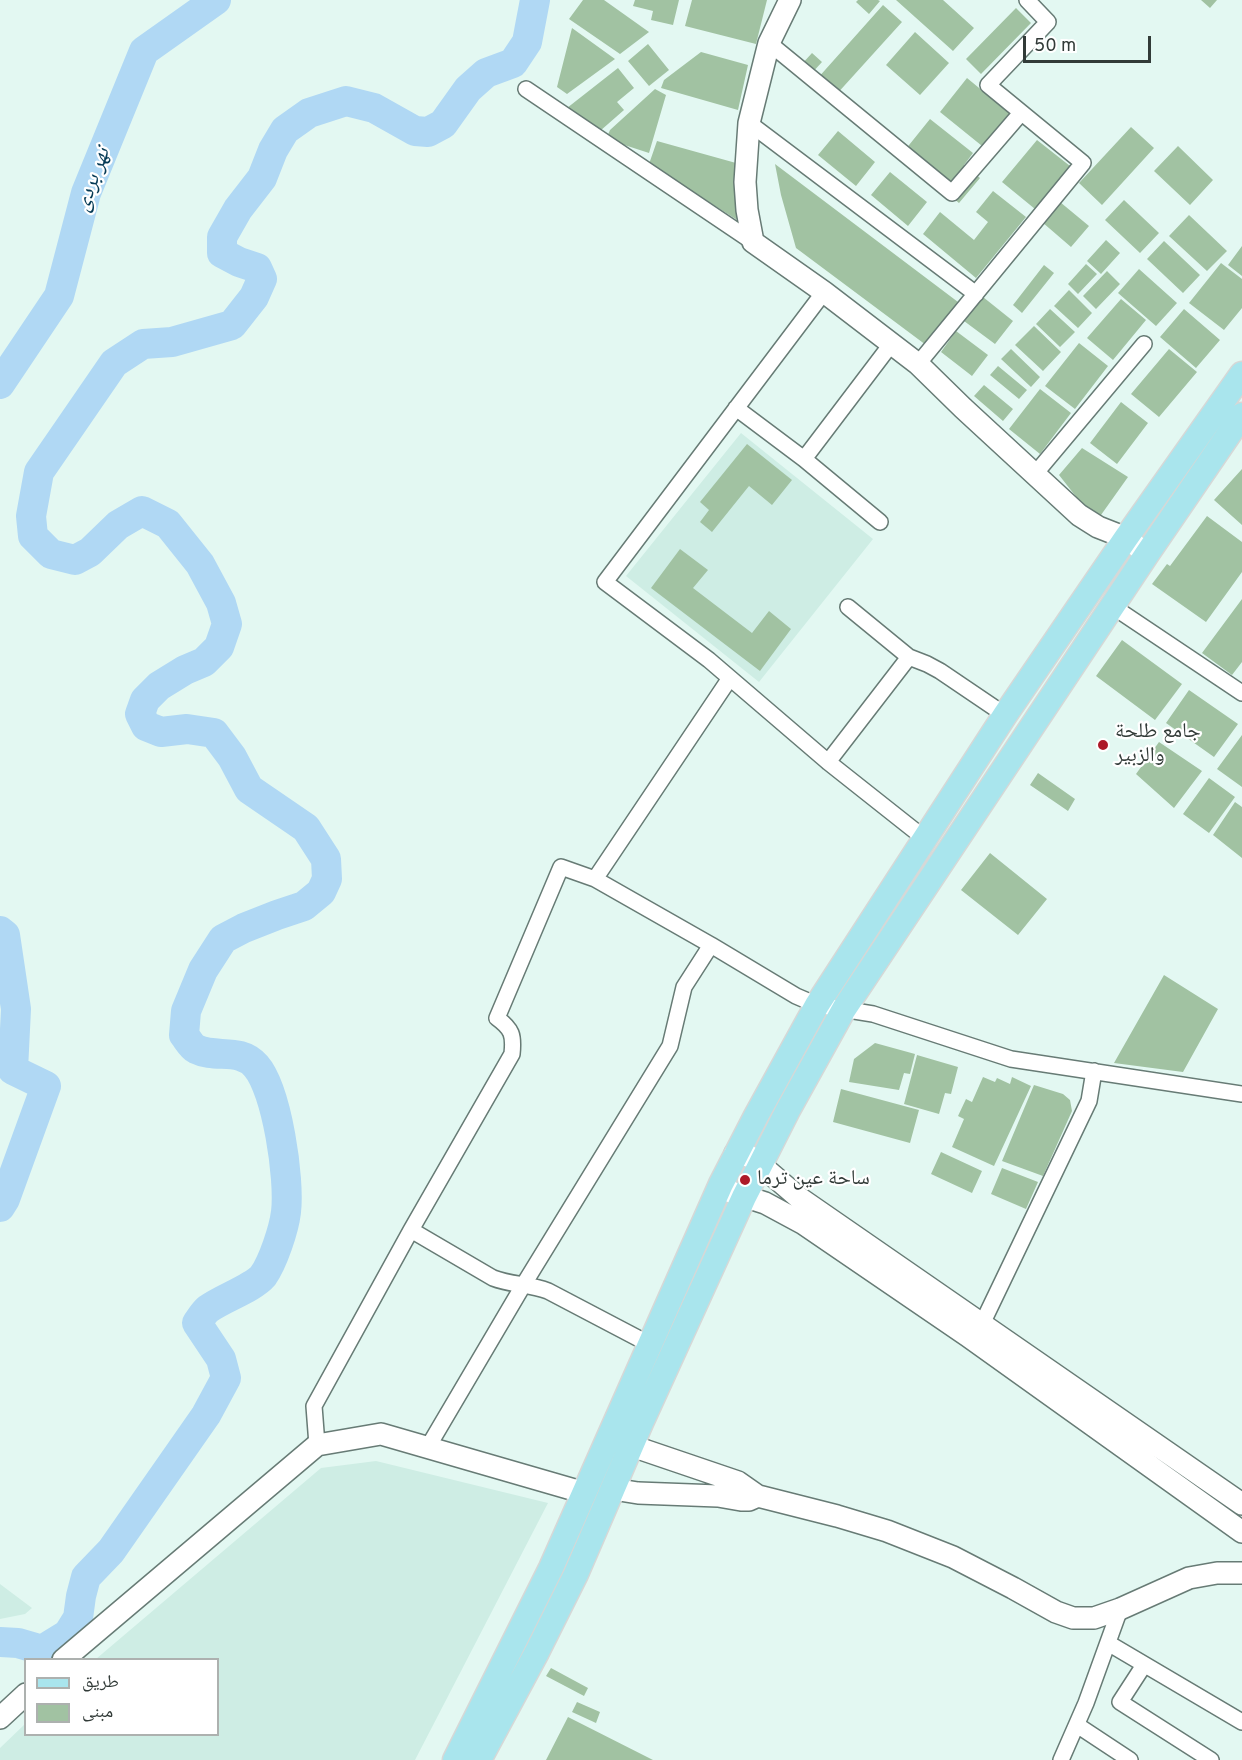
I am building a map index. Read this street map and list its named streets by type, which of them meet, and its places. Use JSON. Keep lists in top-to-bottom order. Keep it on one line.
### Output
{"water":["نهر بردى"],"places":["جامع طلحة والزبير","ساحة عين ترما"],"legend":["طريق","مبنى"],"scale_bar":"50 m"}
